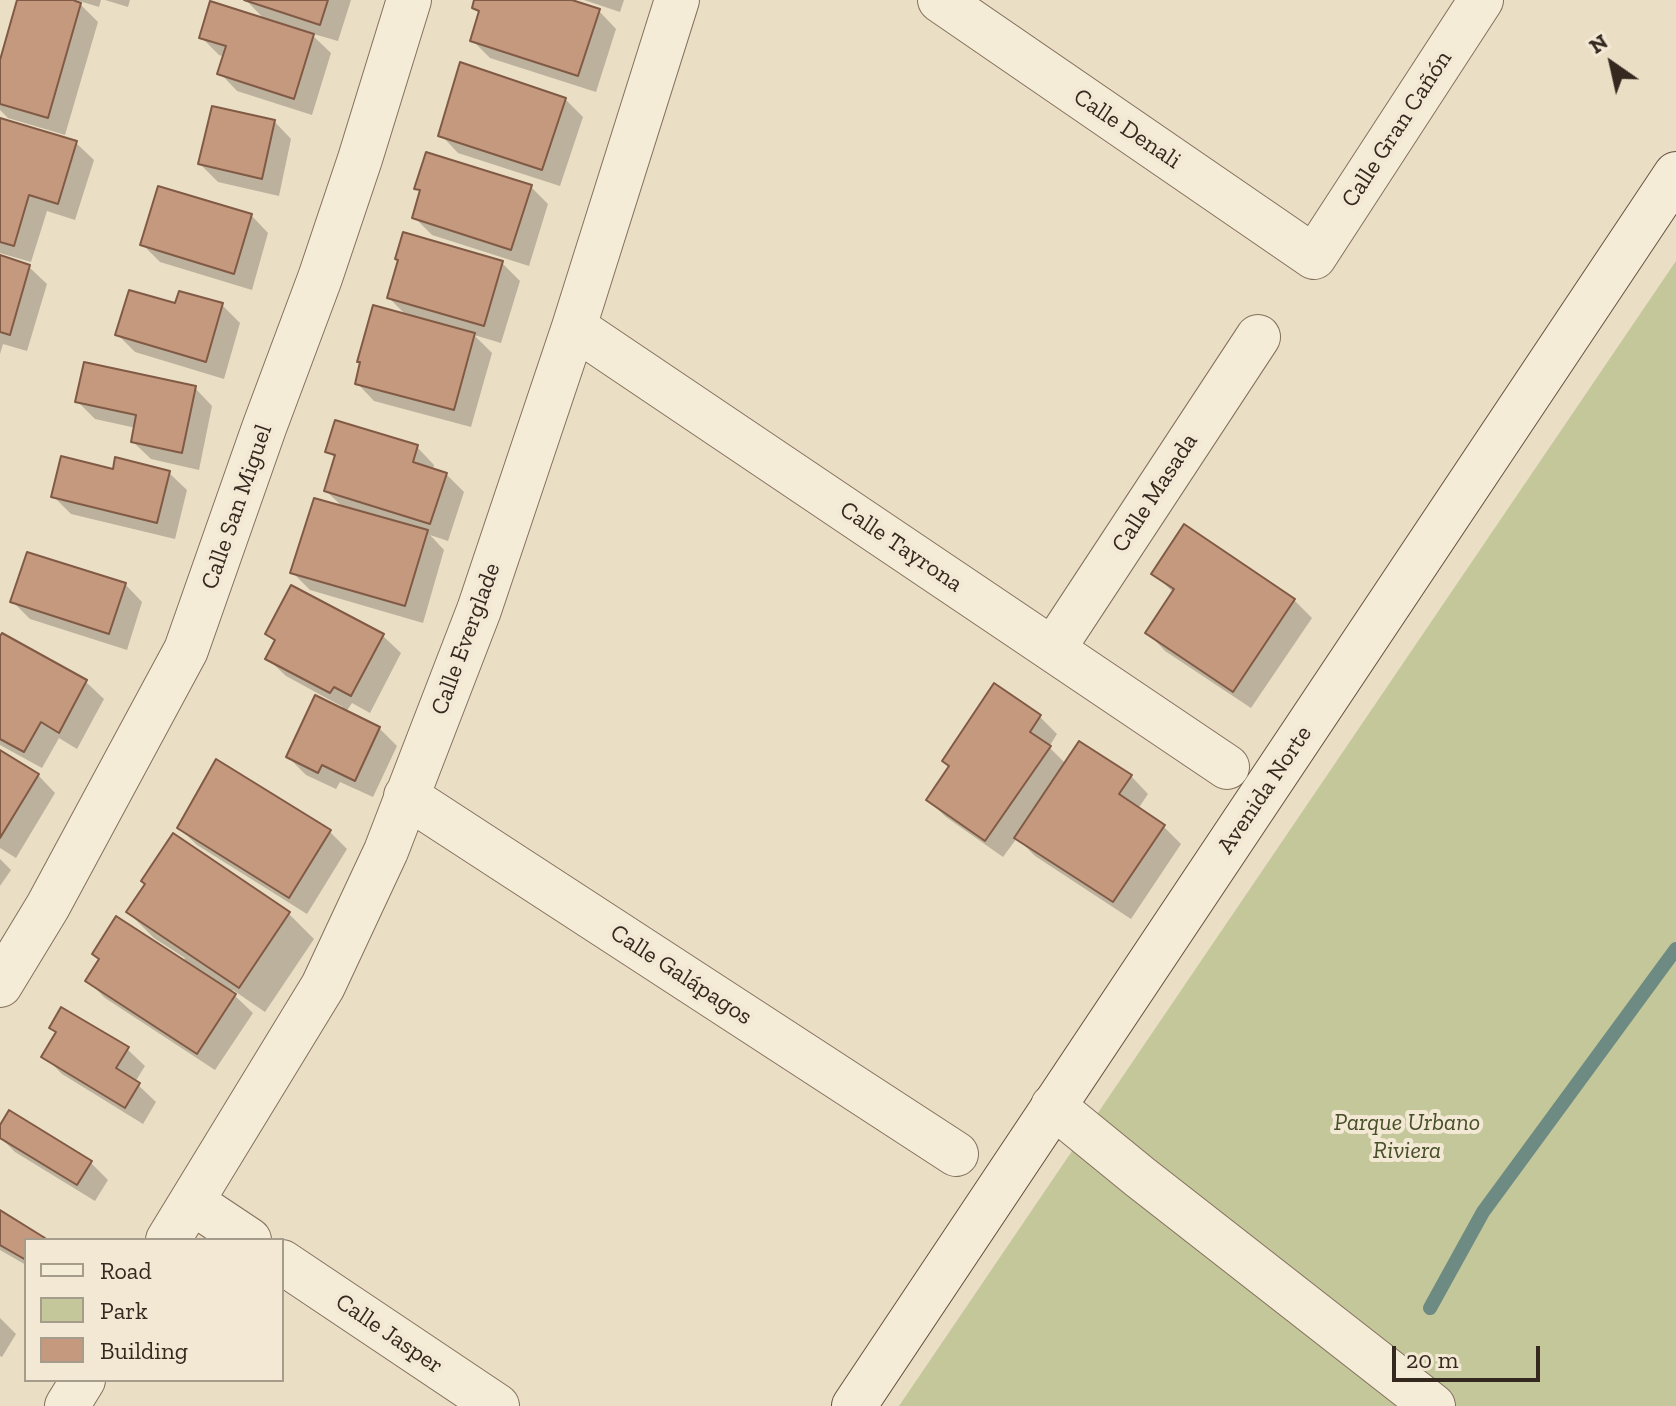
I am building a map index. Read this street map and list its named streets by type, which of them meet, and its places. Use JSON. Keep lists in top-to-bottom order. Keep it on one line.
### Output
{"streets":{"street":["Calle Denali","Calle Gran Cañón","Calle Masada","Calle San Miguel","Calle Tayrona","Calle Everglade","Avenida Norte","Calle Galápagos","Calle Jasper"]},"crossings":[["Calle Denali","Calle Gran Cañón"],["Calle Masada","Calle Tayrona"],["Calle Tayrona","Calle Everglade"],["Calle Everglade","Calle Galápagos"]],"parks":["Parque Urbano Riviera"],"legend":["Road","Park","Building"],"scale_bar":"20 m","north":"top left"}
